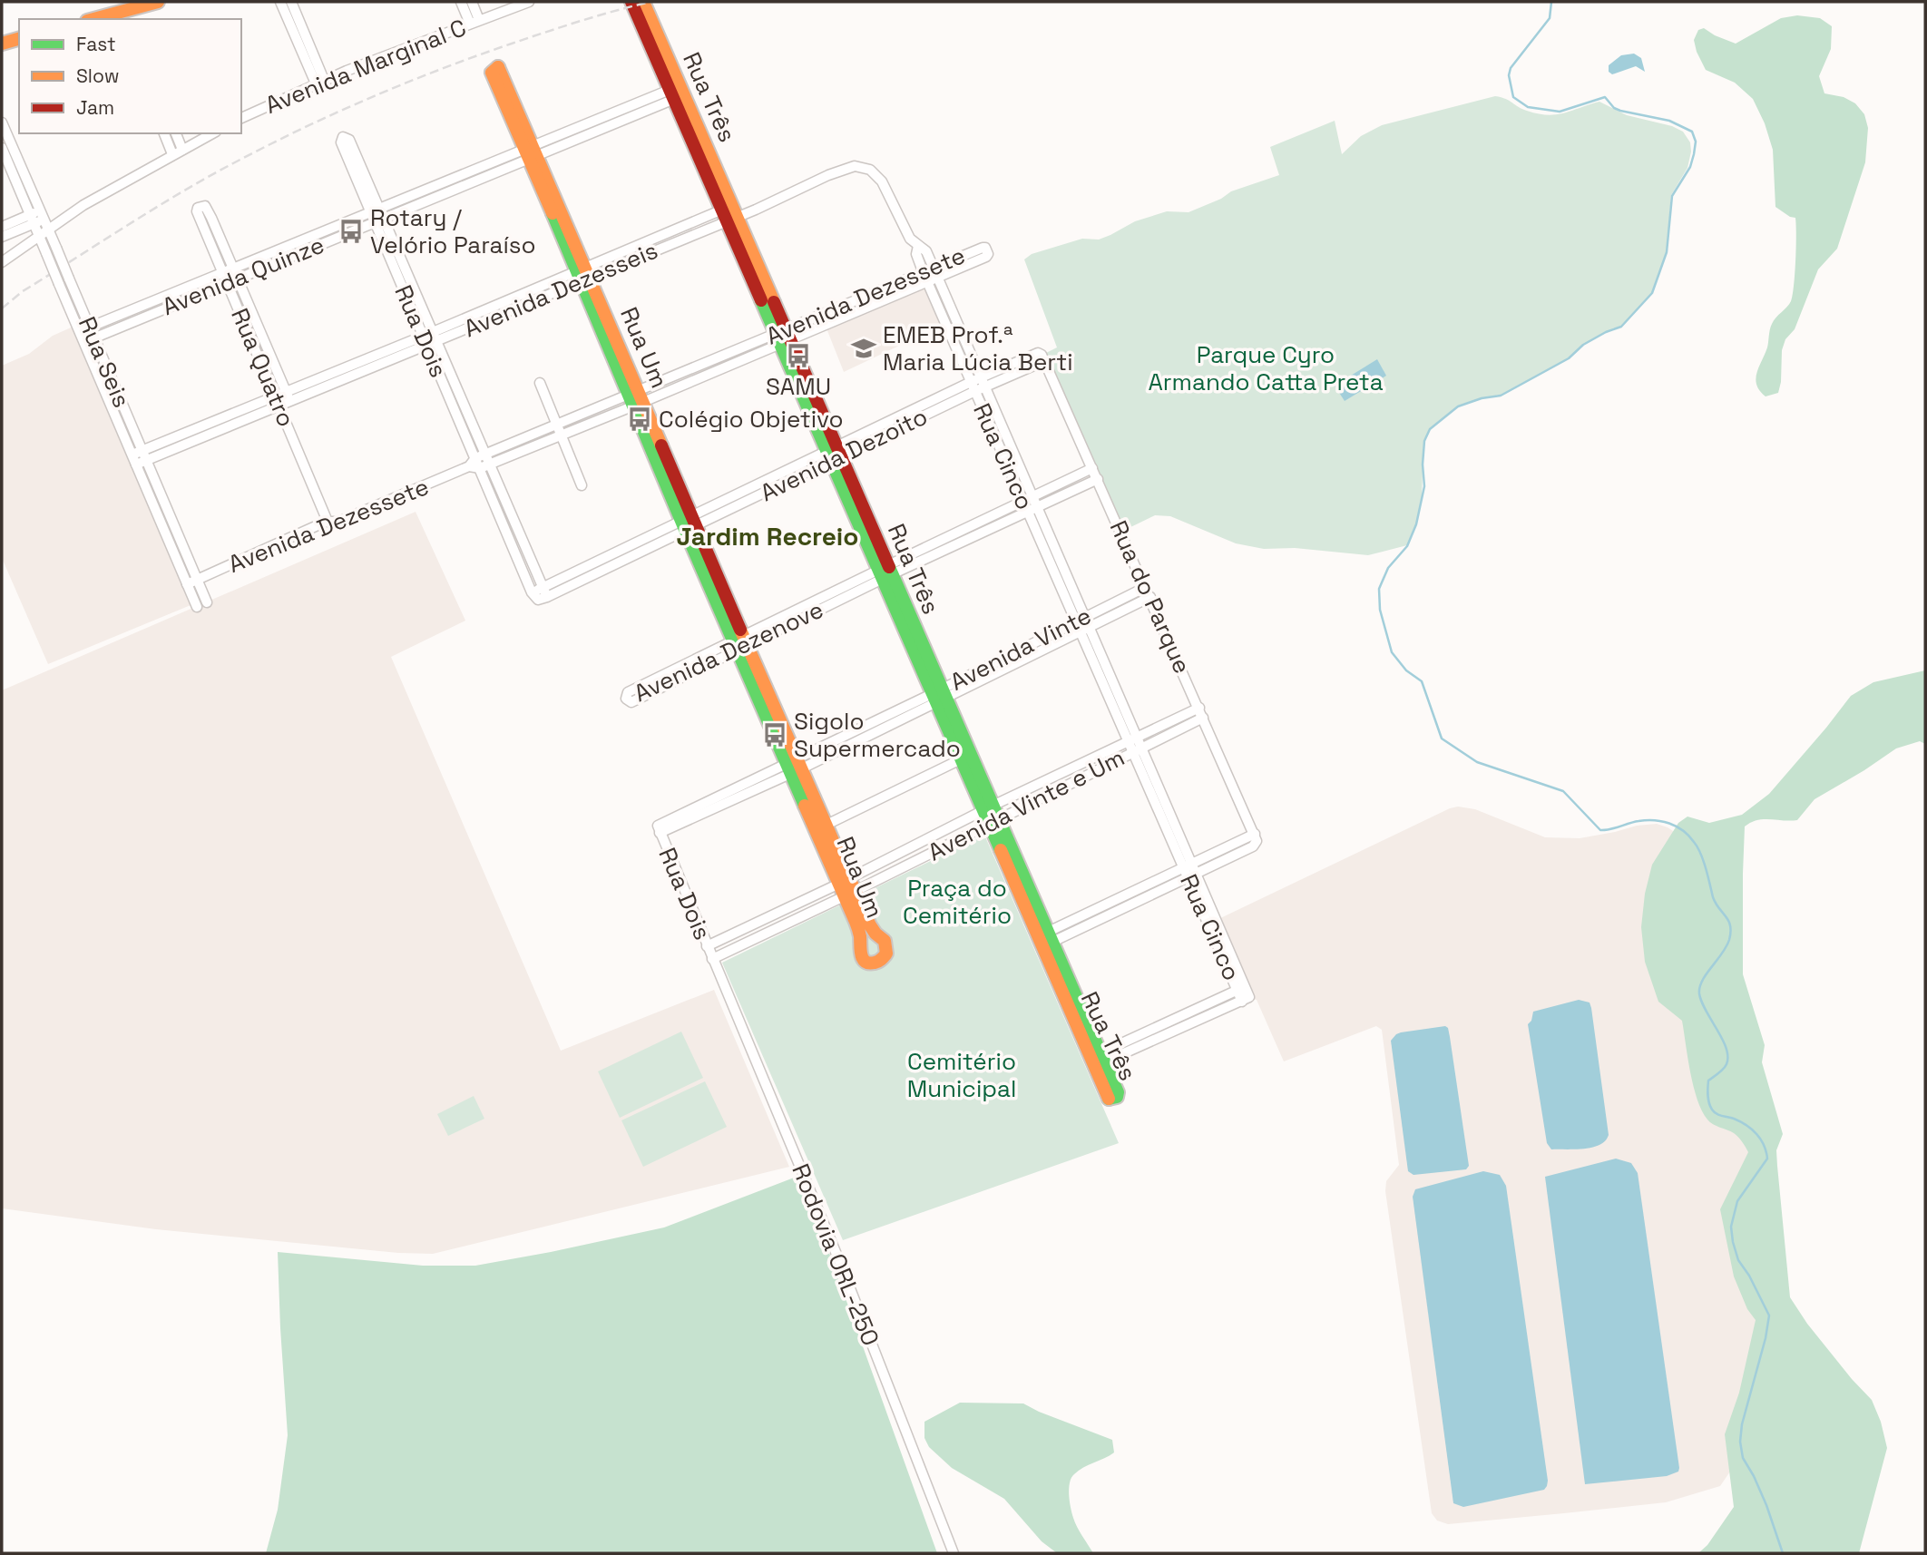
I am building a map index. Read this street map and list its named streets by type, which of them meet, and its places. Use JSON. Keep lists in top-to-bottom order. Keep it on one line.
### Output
{"streets":{"street":["Avenida Marginal C","Rua Três","Avenida Quinze","Avenida Dezesseis","Avenida Dezessete","Rua Dois","Rua Um","Rua Seis","Rua Quatro","Avenida Dezoito","Rua Cinco","Rua do Parque","Avenida Vinte","Avenida Dezenove","Avenida Vinte e Um","Rodovia ORL-250"]},"crossings":[["Rua Três","Avenida Quinze"],["Rua Três","Avenida Dezesseis"],["Rua Três","Avenida Dezessete"],["Rua Três","Avenida Dezoito"],["Rua Três","Rua Cinco"],["Rua Três","Avenida Vinte"],["Rua Três","Avenida Dezenove"],["Rua Três","Avenida Vinte e Um"],["Avenida Quinze","Rua Dois"],["Avenida Quinze","Rua Um"],["Avenida Quinze","Rua Seis"],["Avenida Quinze","Rua Quatro"],["Avenida Dezesseis","Rua Dois"],["Avenida Dezesseis","Rua Um"],["Avenida Dezesseis","Rua Seis"],["Avenida Dezesseis","Rua Quatro"],["Avenida Dezesseis","Rua Cinco"],["Avenida Dezessete","Rua Dois"],["Avenida Dezessete","Rua Um"],["Avenida Dezessete","Rua Seis"],["Avenida Dezessete","Rua Quatro"],["Avenida Dezessete","Rua Cinco"],["Rua Dois","Avenida Dezoito"],["Rua Dois","Avenida Vinte"],["Rua Dois","Avenida Vinte e Um"],["Rua Dois","Rodovia ORL-250"],["Rua Um","Avenida Dezoito"],["Rua Um","Avenida Vinte"],["Rua Um","Avenida Dezenove"],["Rua Um","Avenida Vinte e Um"],["Avenida Dezoito","Rua Cinco"],["Avenida Dezoito","Rua do Parque"],["Rua Cinco","Rua do Parque"],["Rua Cinco","Avenida Vinte"],["Rua Cinco","Avenida Dezenove"],["Rua Cinco","Avenida Vinte e Um"],["Rua do Parque","Avenida Vinte"],["Rua do Parque","Avenida Dezenove"],["Rua do Parque","Avenida Vinte e Um"],["Avenida Vinte e Um","Rodovia ORL-250"]],"districts":["Jardim Recreio"],"parks":["Parque Cyro Armando Catta Preta","Praça do Cemitério","Cemitério Municipal"],"places":{"bus stop":["Rotary / Velório Paraíso","SAMU","Colégio Objetivo","Sigolo Supermercado"],"school or university":["EMEB Prof.ª Maria Lúcia Berti"]},"legend":["Fast","Slow","Jam"]}
